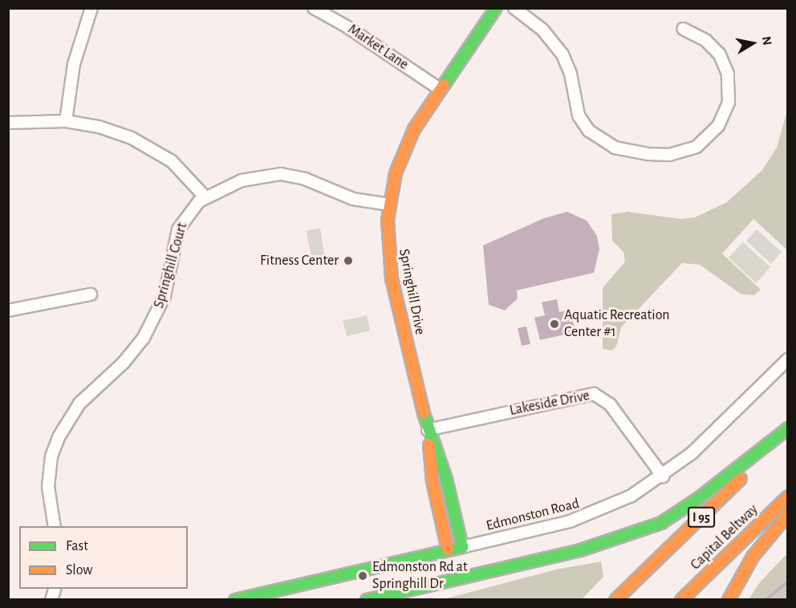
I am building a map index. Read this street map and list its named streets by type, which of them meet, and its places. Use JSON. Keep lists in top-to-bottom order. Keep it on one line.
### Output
{"streets":{"main road":["Springhill Drive","Edmonston Road","I 95","Capital Beltway"],"street":["Market Lane","Springhill Court","Lakeside Drive"]},"crossings":[["Market Lane","Springhill Drive"],["Springhill Court","Springhill Drive"],["Springhill Drive","Lakeside Drive"],["Springhill Drive","Edmonston Road"],["Lakeside Drive","Edmonston Road"]],"places":["Fitness Center","Aquatic Recreation Center #1","Edmonston Rd at Springhill Dr"],"legend":["Fast","Slow"],"north":"right"}
